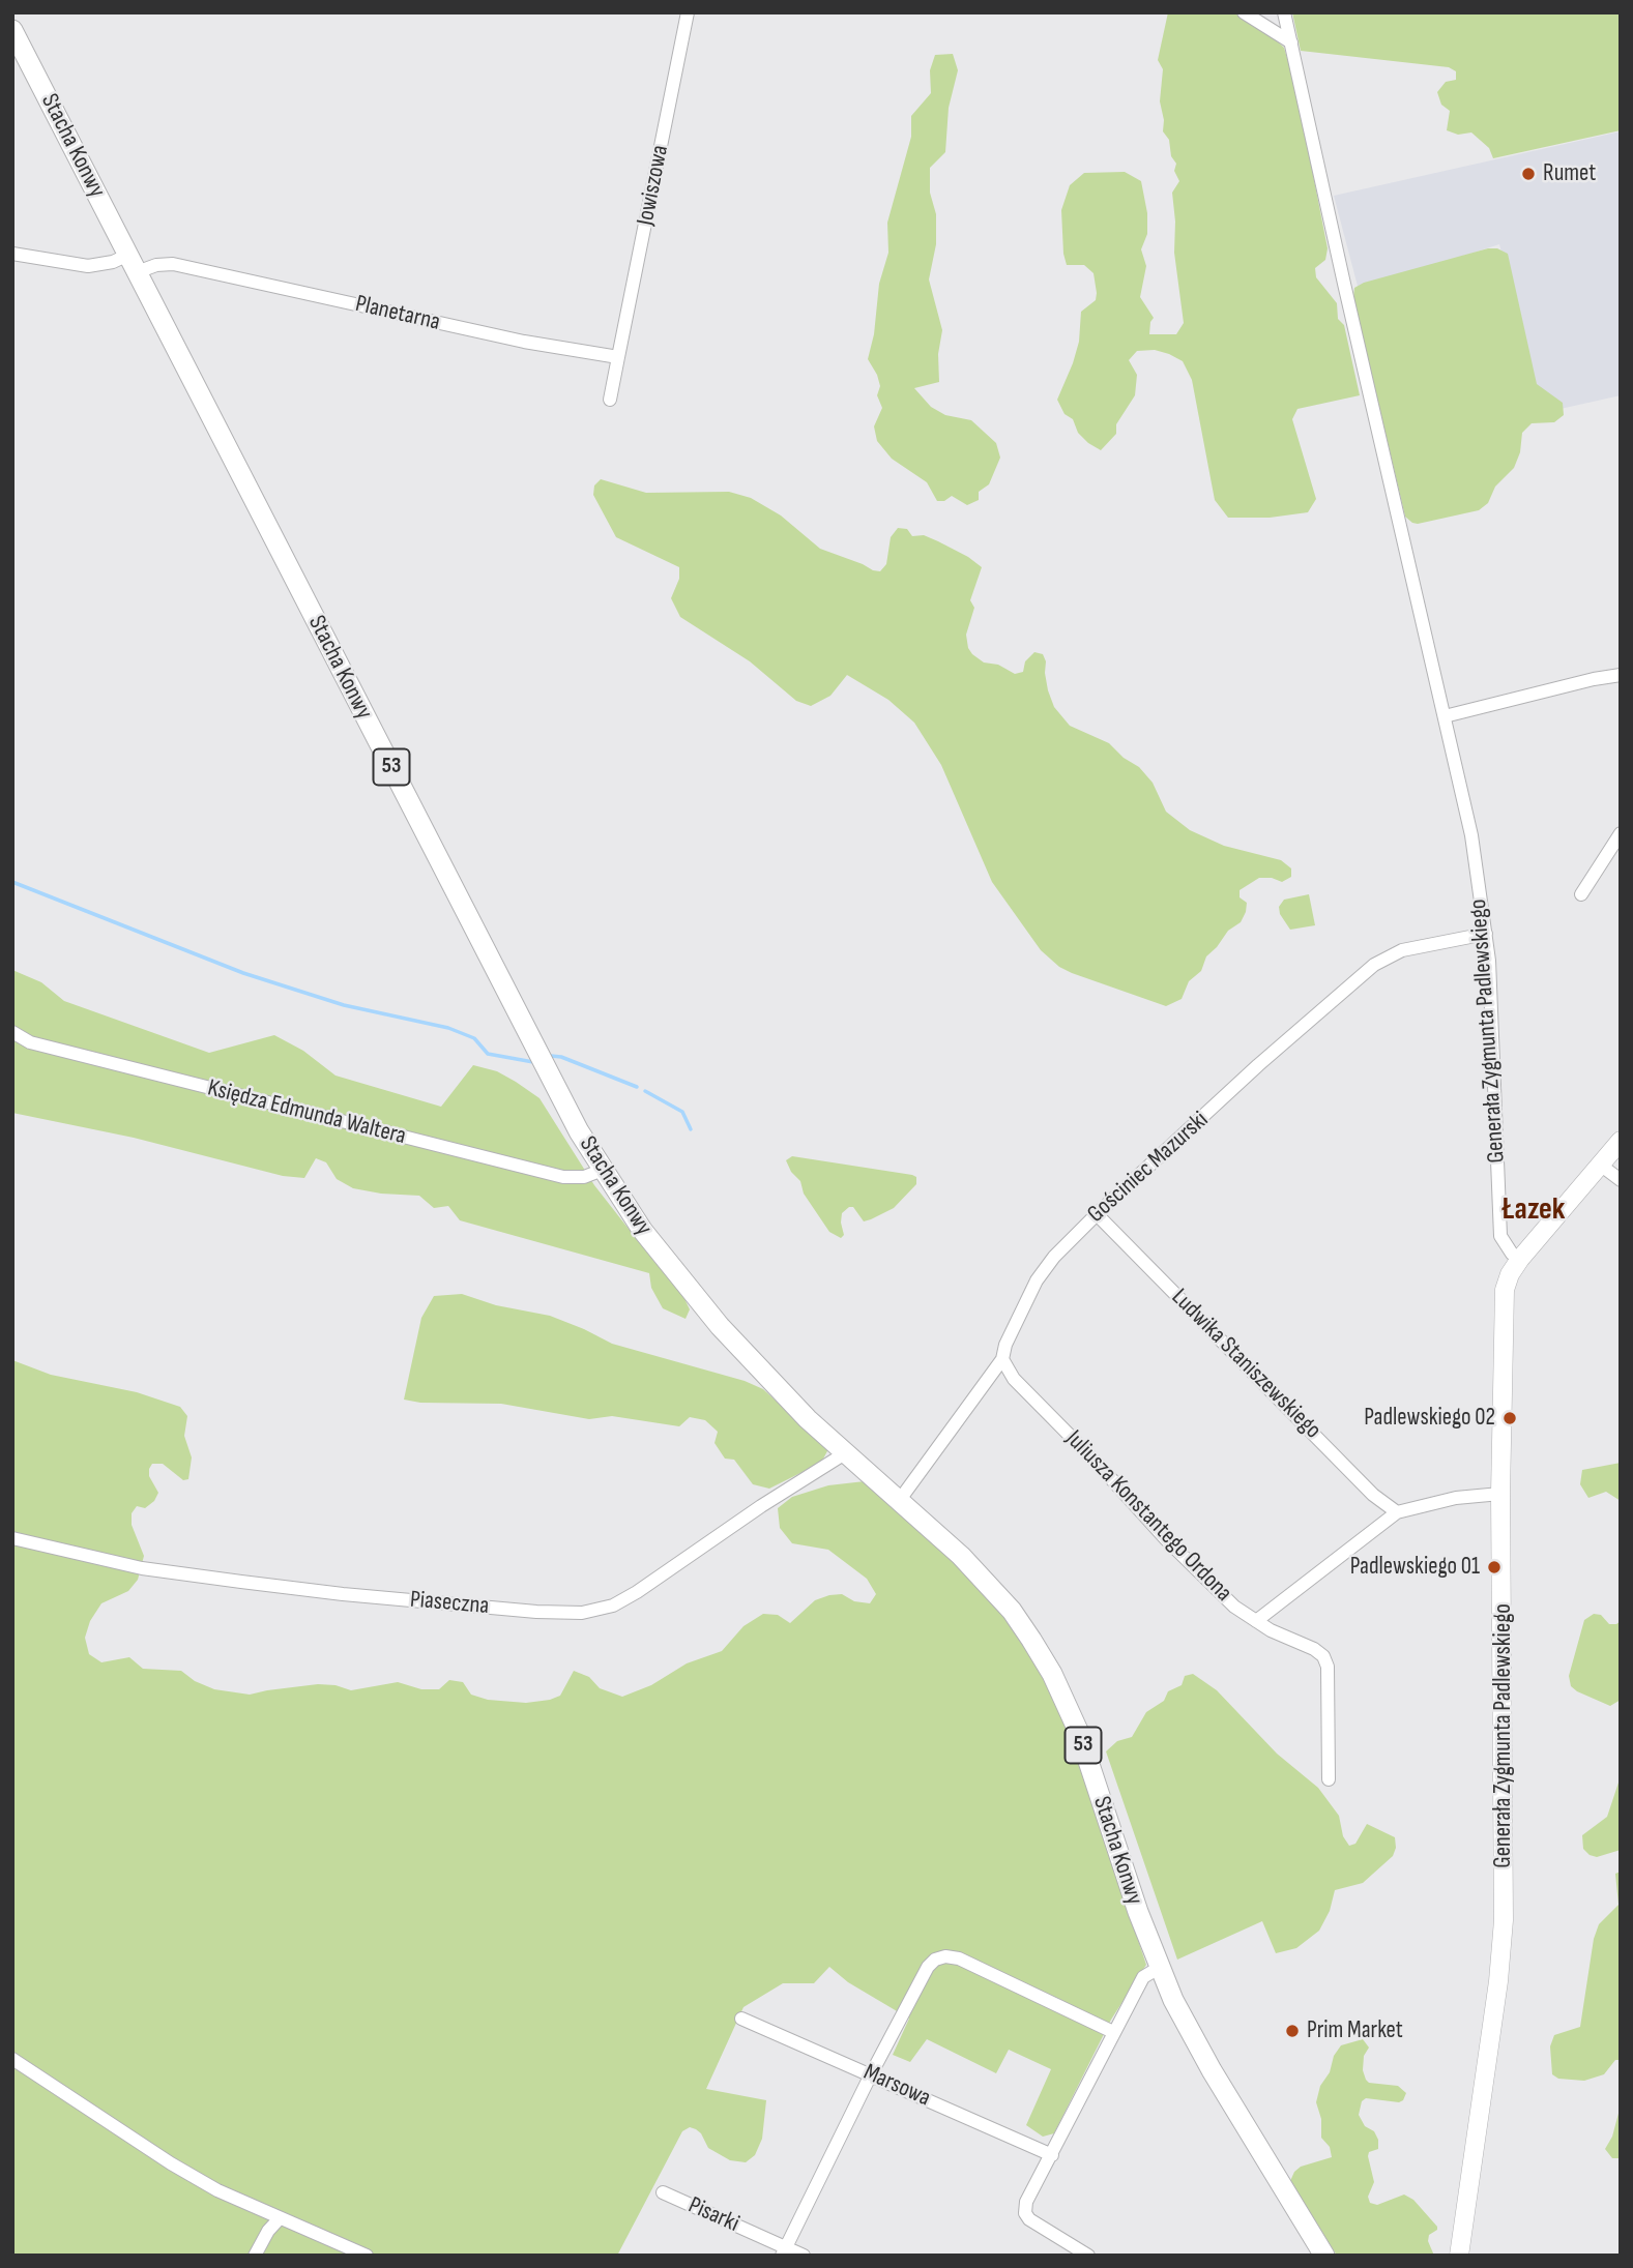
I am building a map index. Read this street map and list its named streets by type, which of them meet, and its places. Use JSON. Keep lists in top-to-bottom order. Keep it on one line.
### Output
{"streets":{"main road":["Stacha Konwy","53"],"street":["Jowiszowa","Planetarna","Generała Zygmunta Padlewskiego","Księdza Edmunda Waltera","Gościniec Mazurski","Ludwika Staniszewskiego","Juliusza Konstantego Ordona","Piaseczna","Marsowa","Pisarki"]},"crossings":[["Stacha Konwy","Planetarna"],["Stacha Konwy","Księdza Edmunda Waltera"],["Stacha Konwy","Gościniec Mazurski"],["Stacha Konwy","Piaseczna"],["Jowiszowa","Planetarna"],["Generała Zygmunta Padlewskiego","Gościniec Mazurski"],["Gościniec Mazurski","Ludwika Staniszewskiego"],["Gościniec Mazurski","Juliusza Konstantego Ordona"]],"districts":["Łazek"],"places":["Rumet","Padlewskiego 02","Padlewskiego 01","Prim Market"]}
